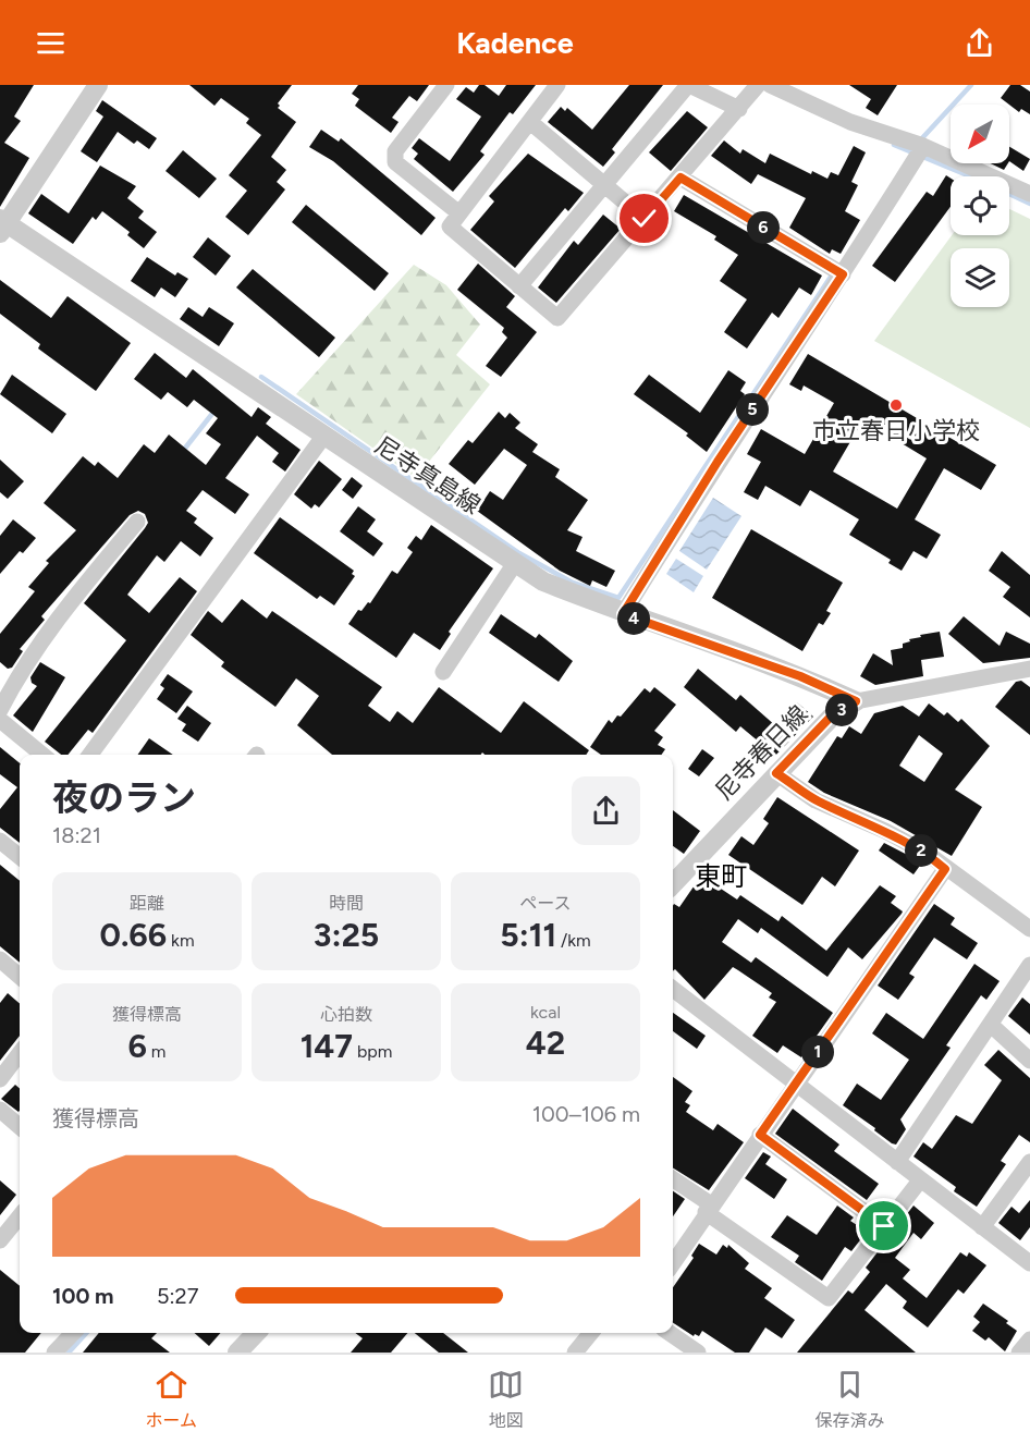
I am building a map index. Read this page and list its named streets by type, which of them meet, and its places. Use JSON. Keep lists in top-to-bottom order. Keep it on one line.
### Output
{"streets":{"street":["尼寺真島線","尼寺春日線"]},"crossings":[["尼寺真島線","尼寺春日線"]],"districts":["東町"],"places":["市立春日小学校"],"north":"bottom left","page":{"header":"Kadence","pins":["6","5","4","3","2","1"],"heading":["夜のラン","18:21"],"stats":[["距離","0.66 km"],["時間","3:25"],["ペース","5:11 /km"],["獲得標高","6 m"],["心拍数","147 bpm"],["kcal","42"]],"chart":["獲得標高","100–106 m"],"list":[{"name":"100 m","note":"5:27"}],"tabs":["ホーム","地図","保存済み"]}}
